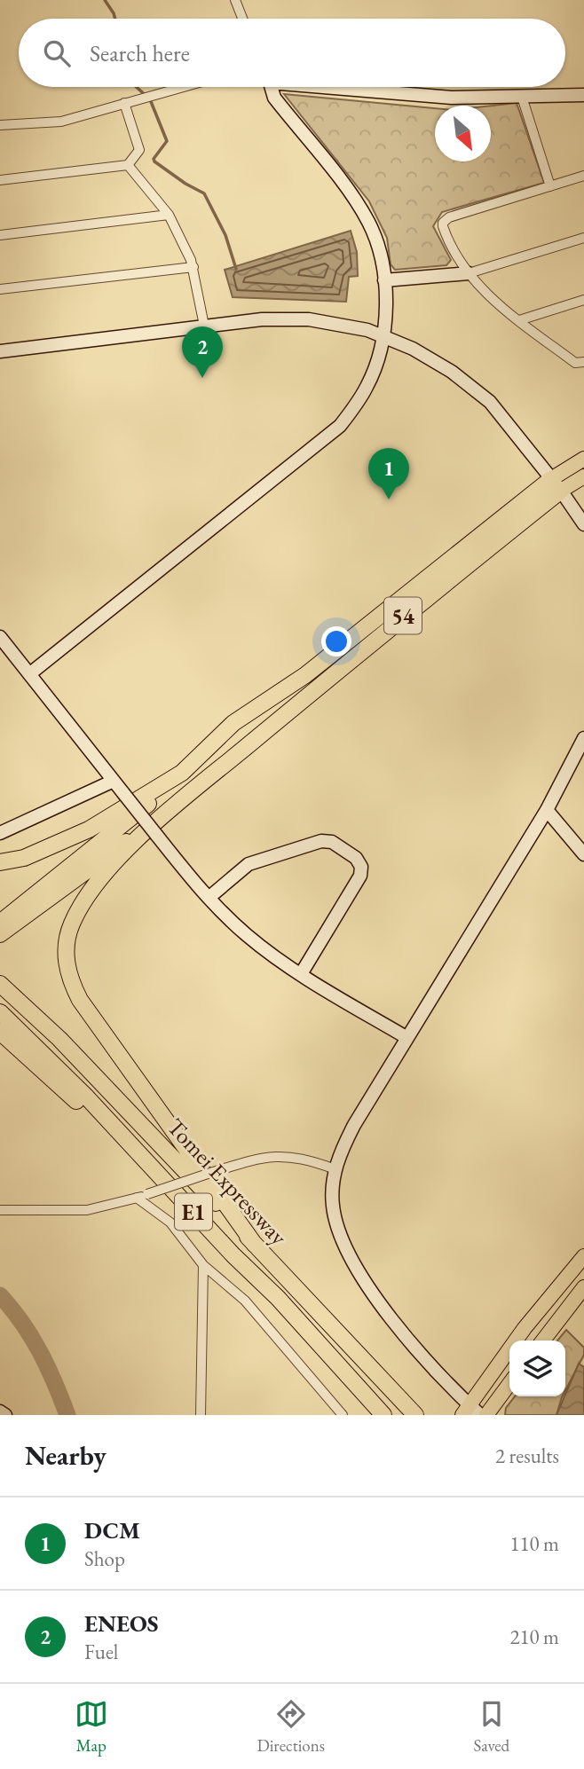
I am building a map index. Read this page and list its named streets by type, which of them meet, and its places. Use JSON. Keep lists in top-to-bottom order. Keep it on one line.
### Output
{"streets":{"highway":["54","Tomei Expressway","E1"]},"north":"bottom right","page":{"search":"Search here","pins":["2","1"],"heading":["Nearby","2 results"],"list":[{"mark":"1","name":"DCM","note":"Shop","value":"110 m"},{"mark":"2","name":"ENEOS","note":"Fuel","value":"210 m"}],"nav":["Map","Directions","Saved"]}}
